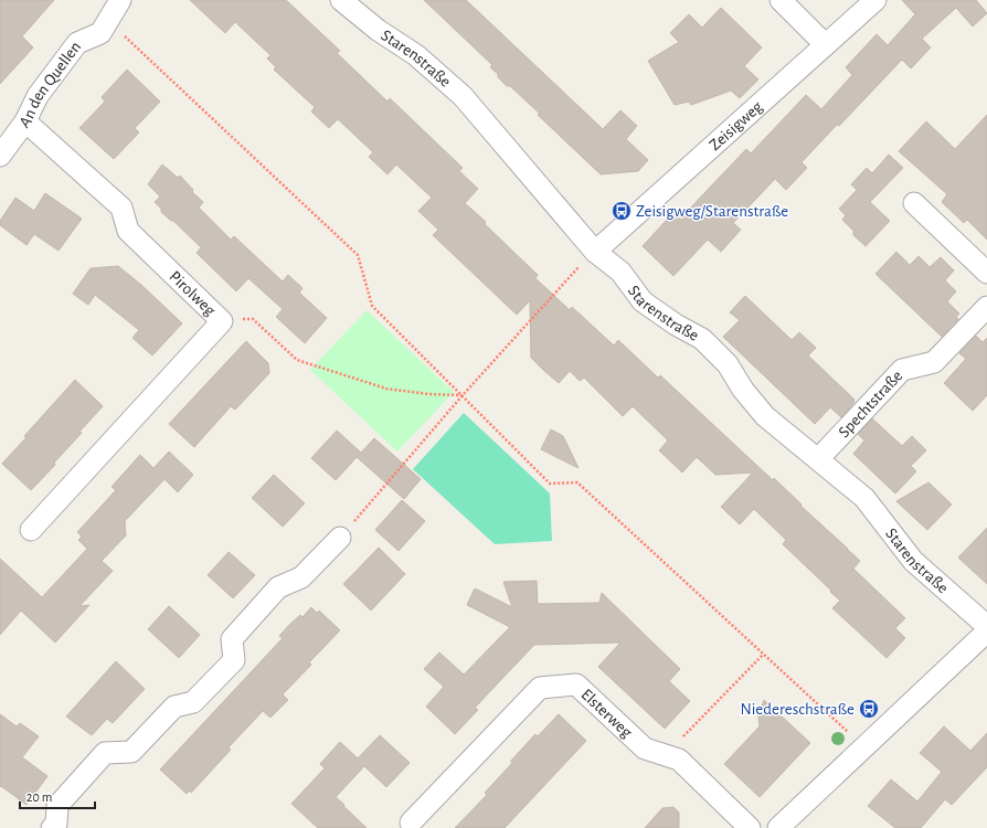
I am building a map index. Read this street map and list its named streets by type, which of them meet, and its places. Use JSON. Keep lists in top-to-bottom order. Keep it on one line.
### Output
{"streets":{"street":["Starenstraße","An den Quellen","Zeisigweg","Pirolweg","Spechtstraße","Elsterweg"]},"crossings":[["Starenstraße","Zeisigweg"],["Starenstraße","Spechtstraße"],["An den Quellen","Pirolweg"]],"places":{"bus stop":["Zeisigweg/Starenstraße","Niedereschstraße"]},"scale_bar":"20 m"}
